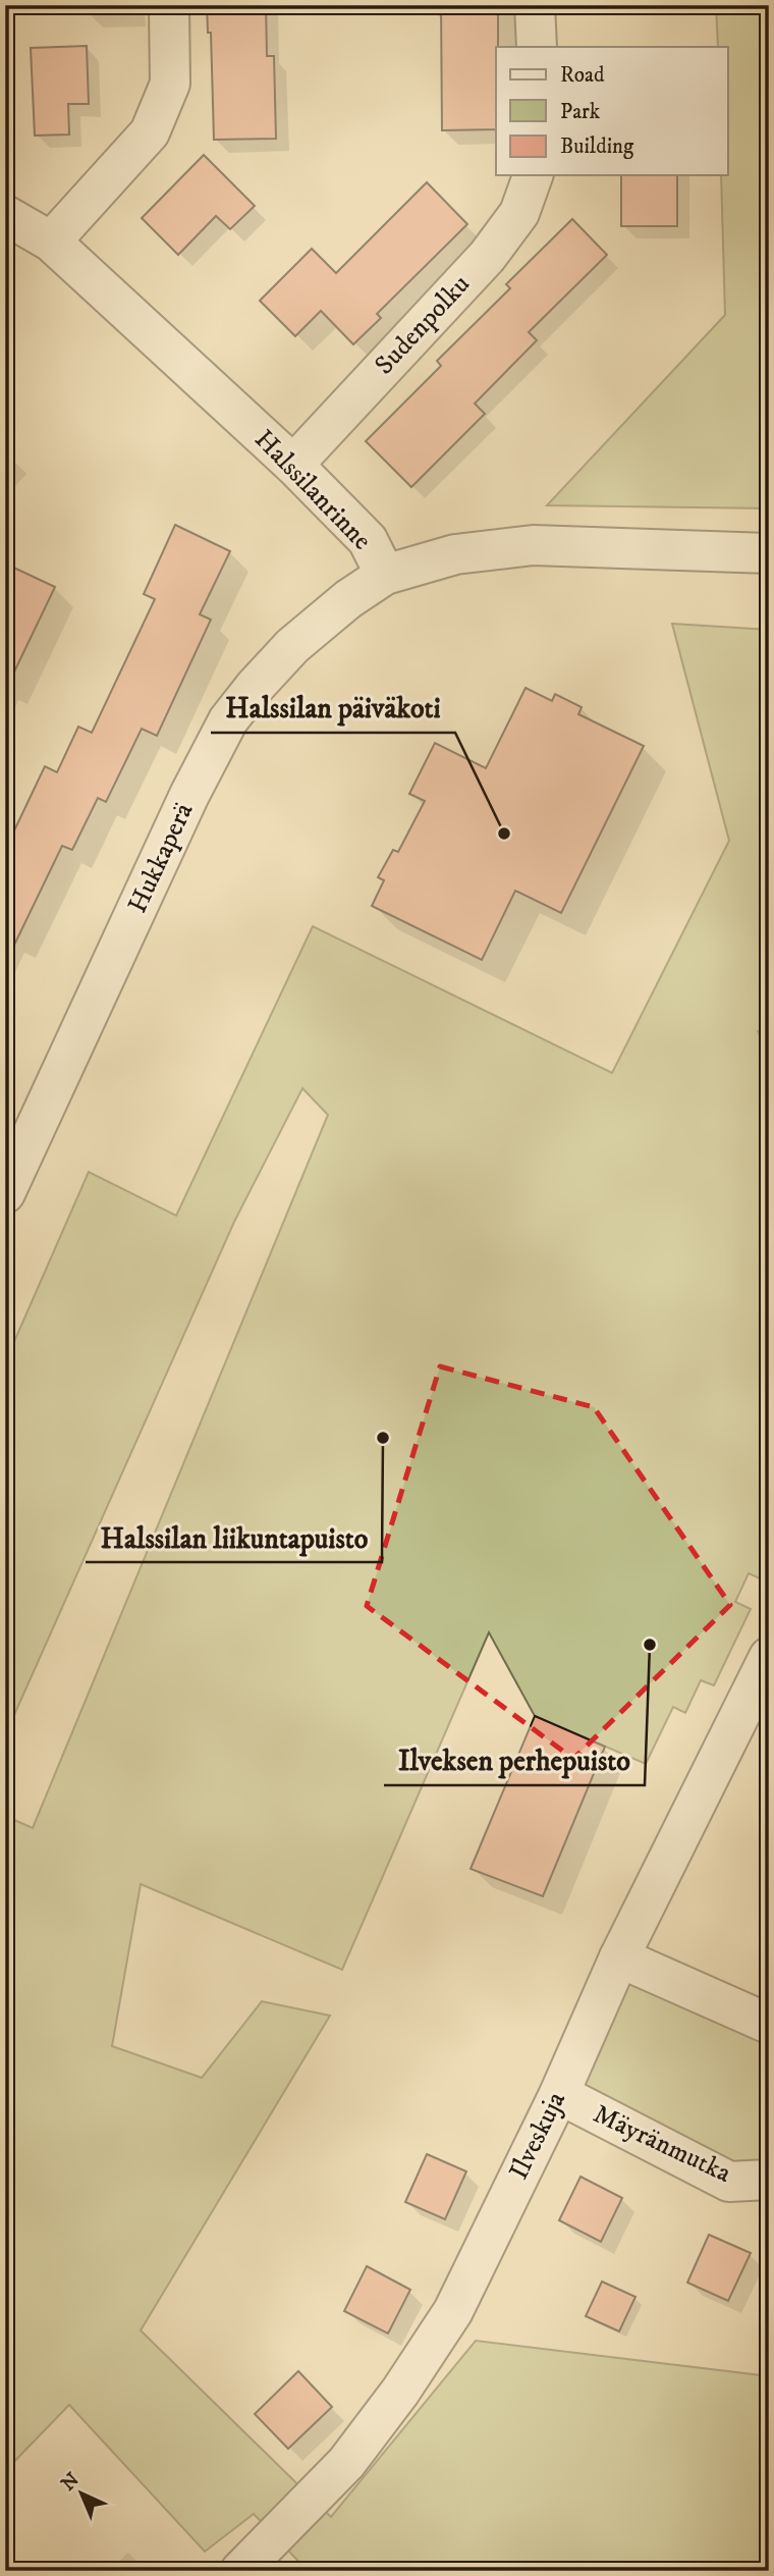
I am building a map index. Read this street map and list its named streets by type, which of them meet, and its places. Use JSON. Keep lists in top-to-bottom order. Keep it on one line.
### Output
{"streets":{"street":["Sudenpolku","Halssilanrinne","Hukkaperä","Ilveskuja","Mäyränmutka"]},"crossings":[["Sudenpolku","Halssilanrinne"],["Halssilanrinne","Hukkaperä"],["Ilveskuja","Mäyränmutka"]],"places":["Halssilan päiväkoti","Halssilan liikuntapuisto","Ilveksen perhepuisto"],"legend":["Road","Park","Building"],"north":"top left"}
